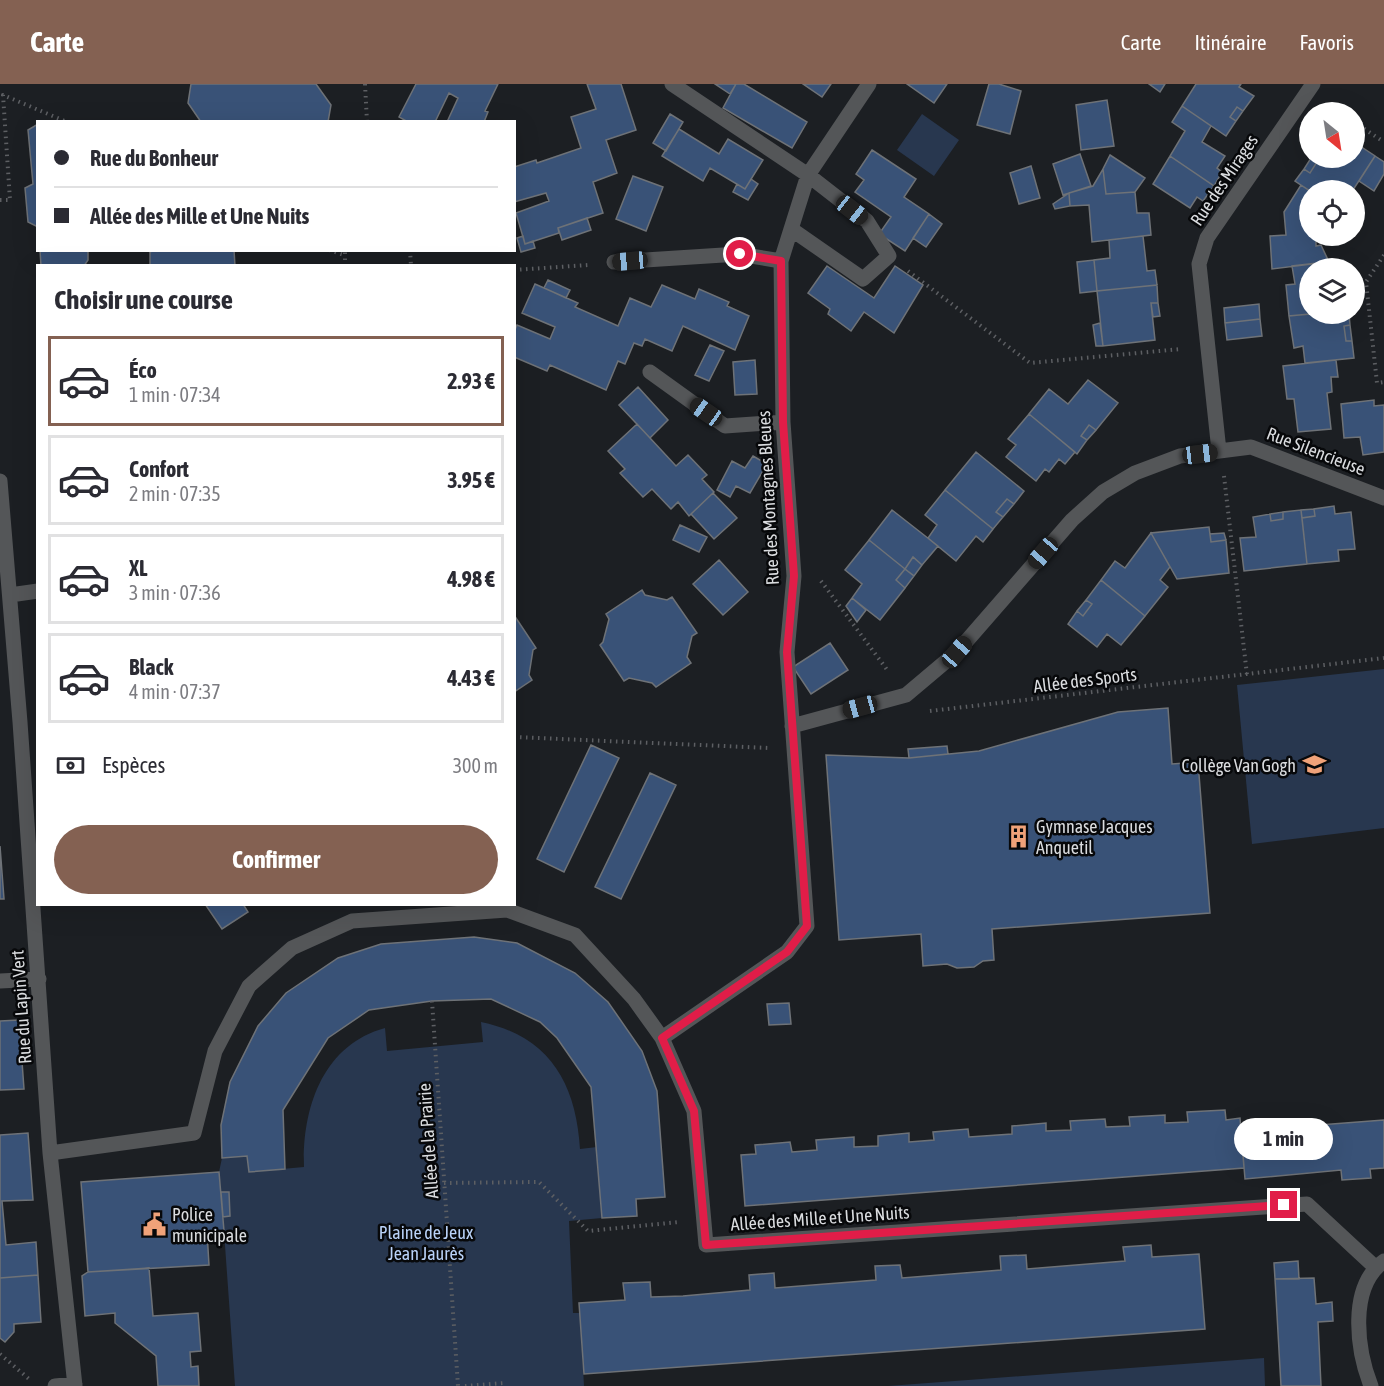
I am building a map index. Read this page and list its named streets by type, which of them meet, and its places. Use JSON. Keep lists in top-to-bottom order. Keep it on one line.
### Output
{"streets":{"street":["Rue des Mirages","Rue Silencieuse","Rue des Montagnes Bleues","Rue du Lapin Vert","Allée des Mille et Une Nuits"],"path":["Allée des Sports","Allée de la Prairie"]},"crossings":[["Rue des Mirages","Rue Silencieuse"],["Rue Silencieuse","Rue des Montagnes Bleues"],["Rue Silencieuse","Allée des Sports"],["Rue des Montagnes Bleues","Allée des Mille et Une Nuits"],["Rue du Lapin Vert","Allée des Mille et Une Nuits"]],"parks":["Plaine de Jeux Jean Jaurès"],"places":{"school or university":["Collège Van Gogh"],"building":["Gymnase Jacques Anquetil"],"public building":["Police municipale"]},"north":"bottom right","page":{"header":"Carte","nav":["Carte","Itinéraire","Favoris"],"banner":["Rue du Bonheur","Allée des Mille et Une Nuits"],"heading":"Choisir une course","list":[{"name":"Éco","note":"1 min · 07:34","value":"2.93 €"},{"name":"Confort","note":"2 min · 07:35","value":"3.95 €"},{"name":"XL","note":"3 min · 07:36","value":"4.98 €"},{"name":"Black","note":"4 min · 07:37","value":"4.43 €"}],"pay":["Espèces","300 m"],"buttons":"Confirmer","bubble":"1 min"}}
